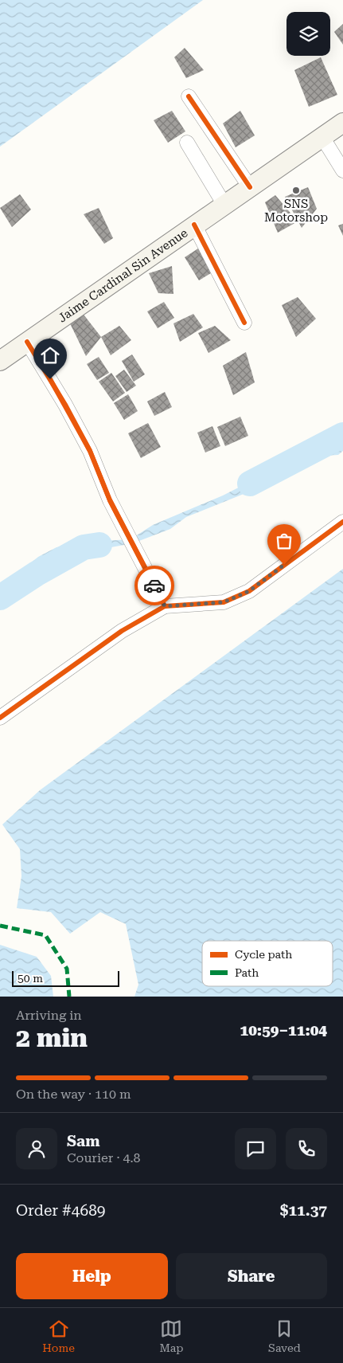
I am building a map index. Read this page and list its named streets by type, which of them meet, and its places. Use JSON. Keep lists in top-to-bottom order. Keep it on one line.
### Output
{"streets":{"main road":["Jaime Cardinal Sin Avenue"]},"places":["SNS Motorshop"],"legend":["Cycle path","Path"],"scale_bar":"50 m","page":{"scale":"50 m","heading":["2 min","Arriving in","10:59–11:04"],"panel":["Sam","Courier · 4.8","Order #4689","$11.37"],"bar":"On the way · 110 m","buttons":["Help","Share"],"tabs":["Home","Map","Saved"]}}
